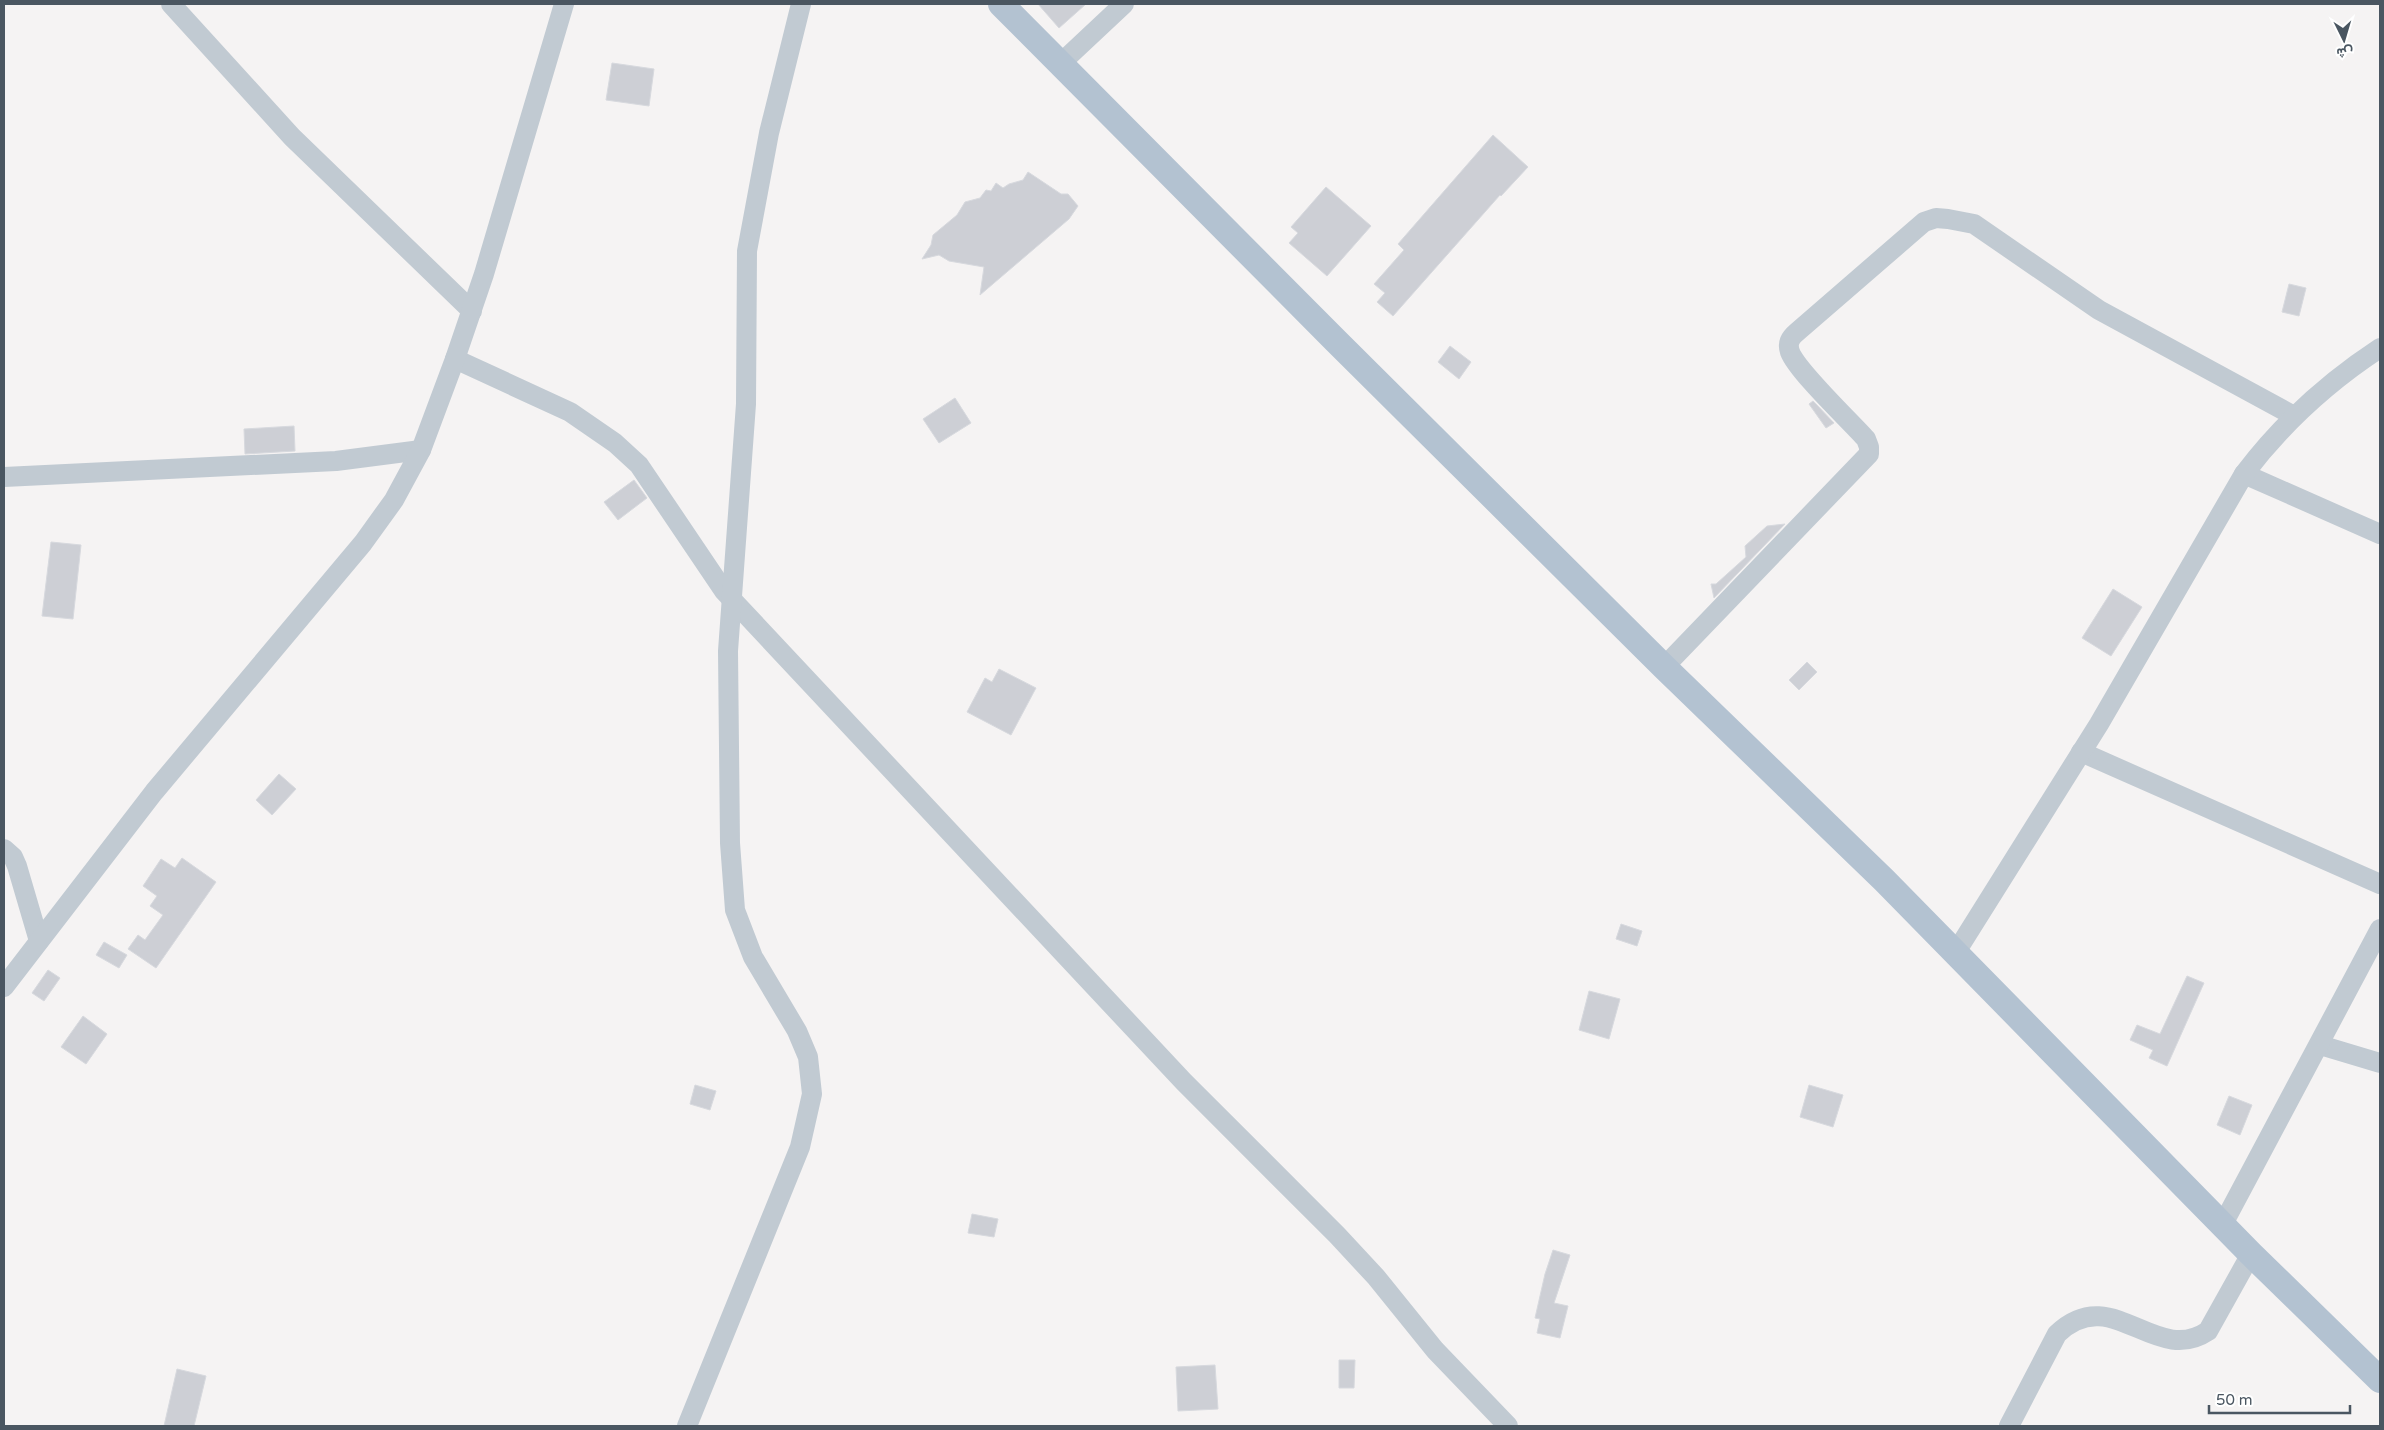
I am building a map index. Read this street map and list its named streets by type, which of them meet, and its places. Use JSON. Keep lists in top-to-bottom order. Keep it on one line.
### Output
{"scale_bar":"50 m","north":"bottom"}
